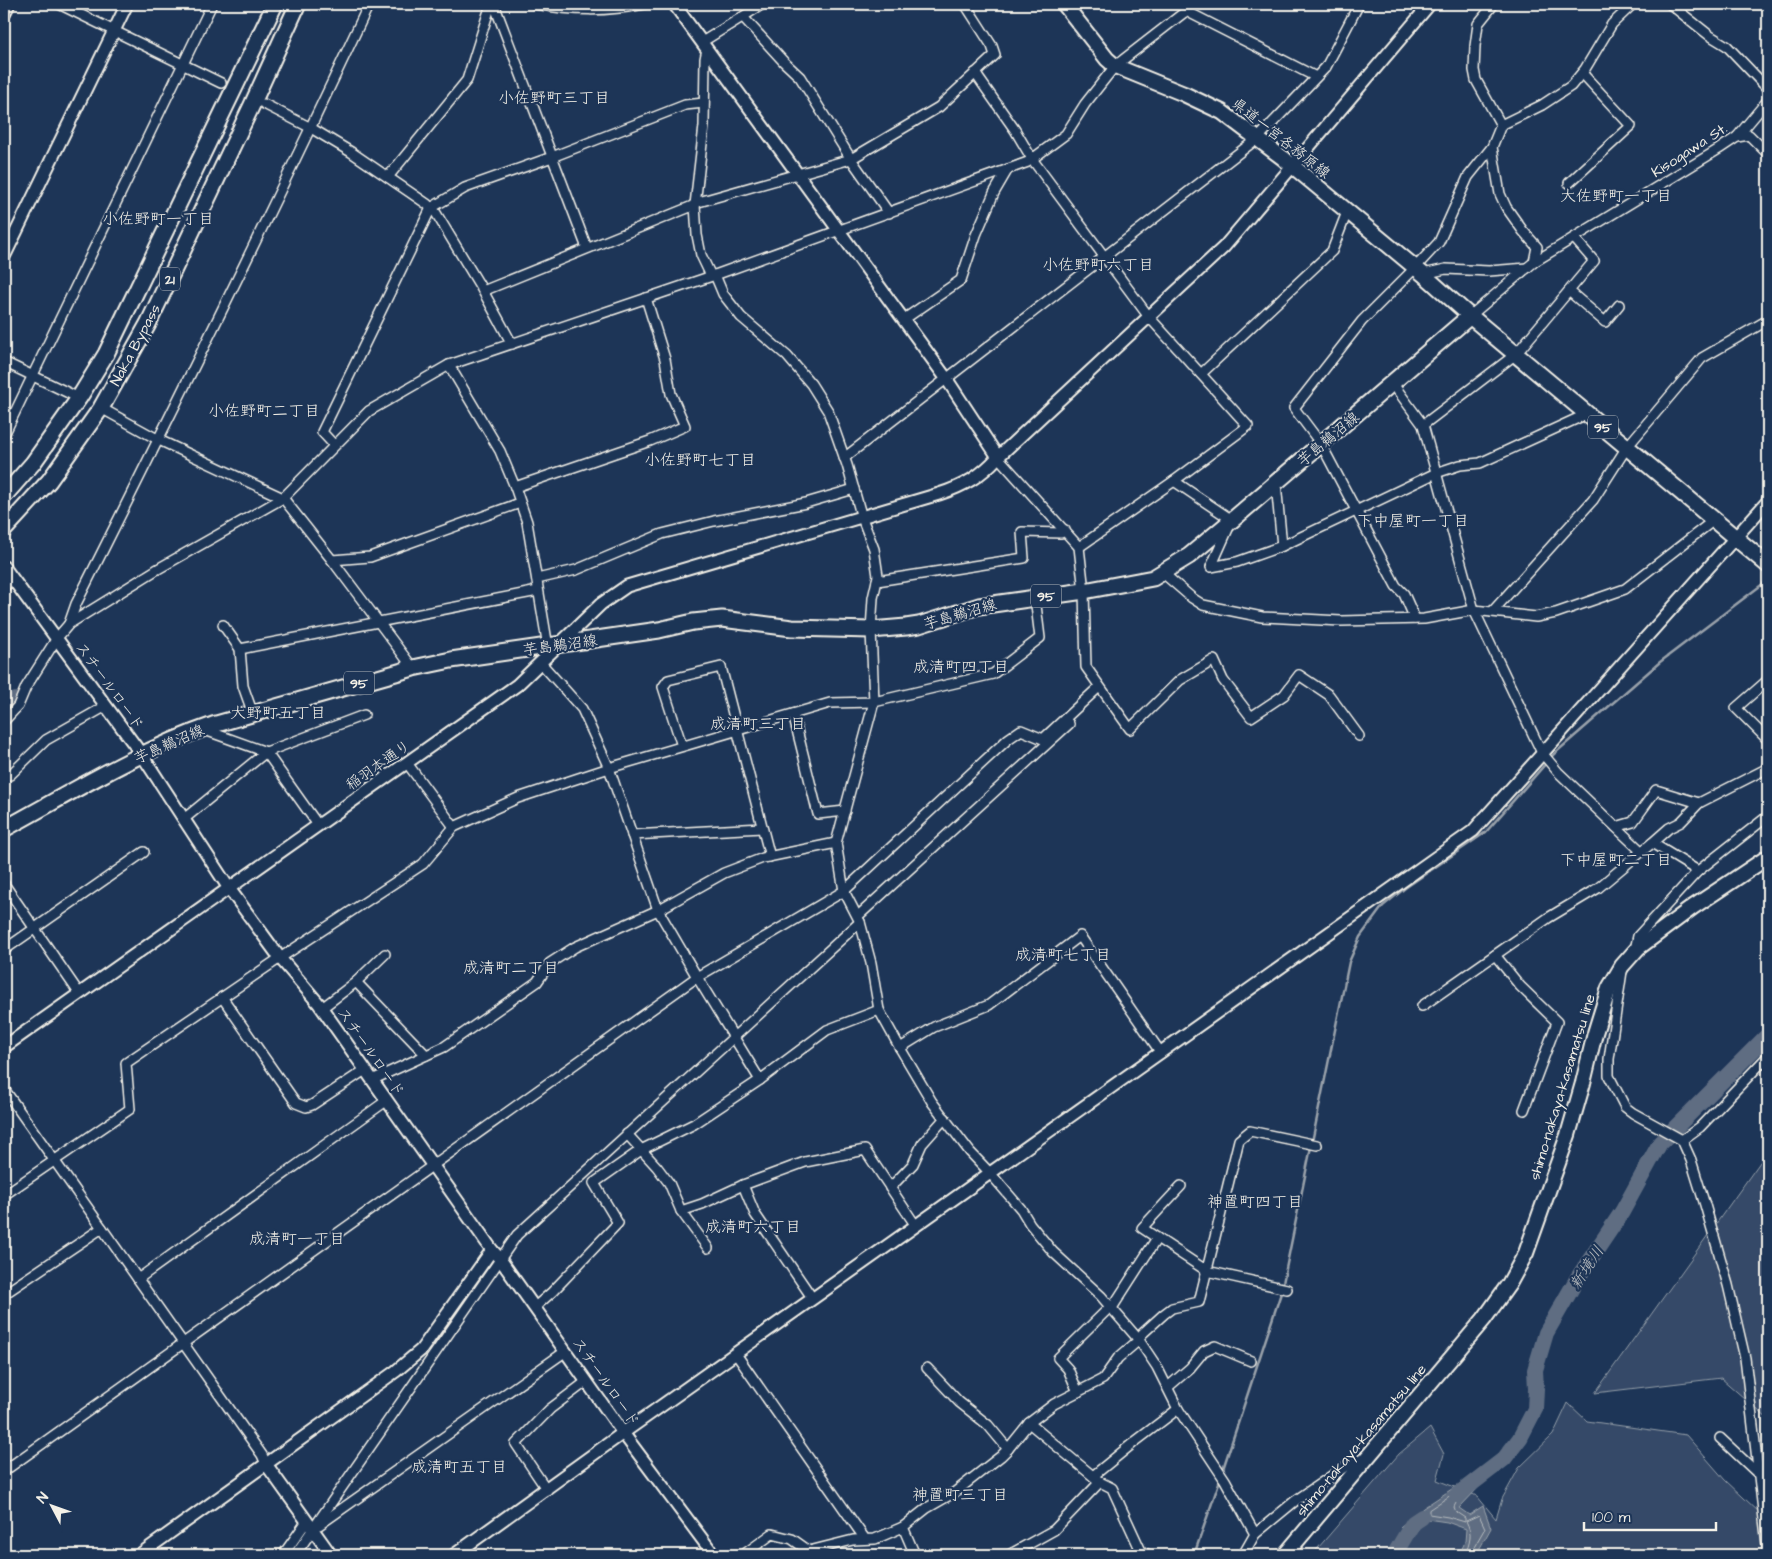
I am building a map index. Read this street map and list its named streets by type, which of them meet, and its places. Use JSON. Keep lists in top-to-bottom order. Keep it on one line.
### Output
{"streets":{"main road":["県道一宮各務原線","21","Naka Bypass","95","芋島鵜沼線","shimo-nakaya-kasamatsu line"],"street":["Kisogawa St.","スチールロード","稲羽本通り"]},"crossings":[["県道一宮各務原線","Kisogawa St."],["県道一宮各務原線","95"],["県道一宮各務原線","芋島鵜沼線"],["県道一宮各務原線","稲羽本通り"],["Kisogawa St.","95"],["Kisogawa St.","芋島鵜沼線"],["95","芋島鵜沼線"],["芋島鵜沼線","スチールロード"],["芋島鵜沼線","稲羽本通り"],["スチールロード","稲羽本通り"]],"districts":["小佐野町三丁目","大佐野町一丁目","小佐野町一丁目","小佐野町六丁目","小佐野町二丁目","小佐野町七丁目","下中屋町一丁目","成清町四丁目","大野町五丁目","成清町三丁目","下中屋町二丁目","成清町七丁目","成清町二丁目","神置町四丁目","成清町六丁目","成清町一丁目","成清町五丁目","神置町三丁目"],"water":["新境川"],"scale_bar":"100 m","north":"top left"}
